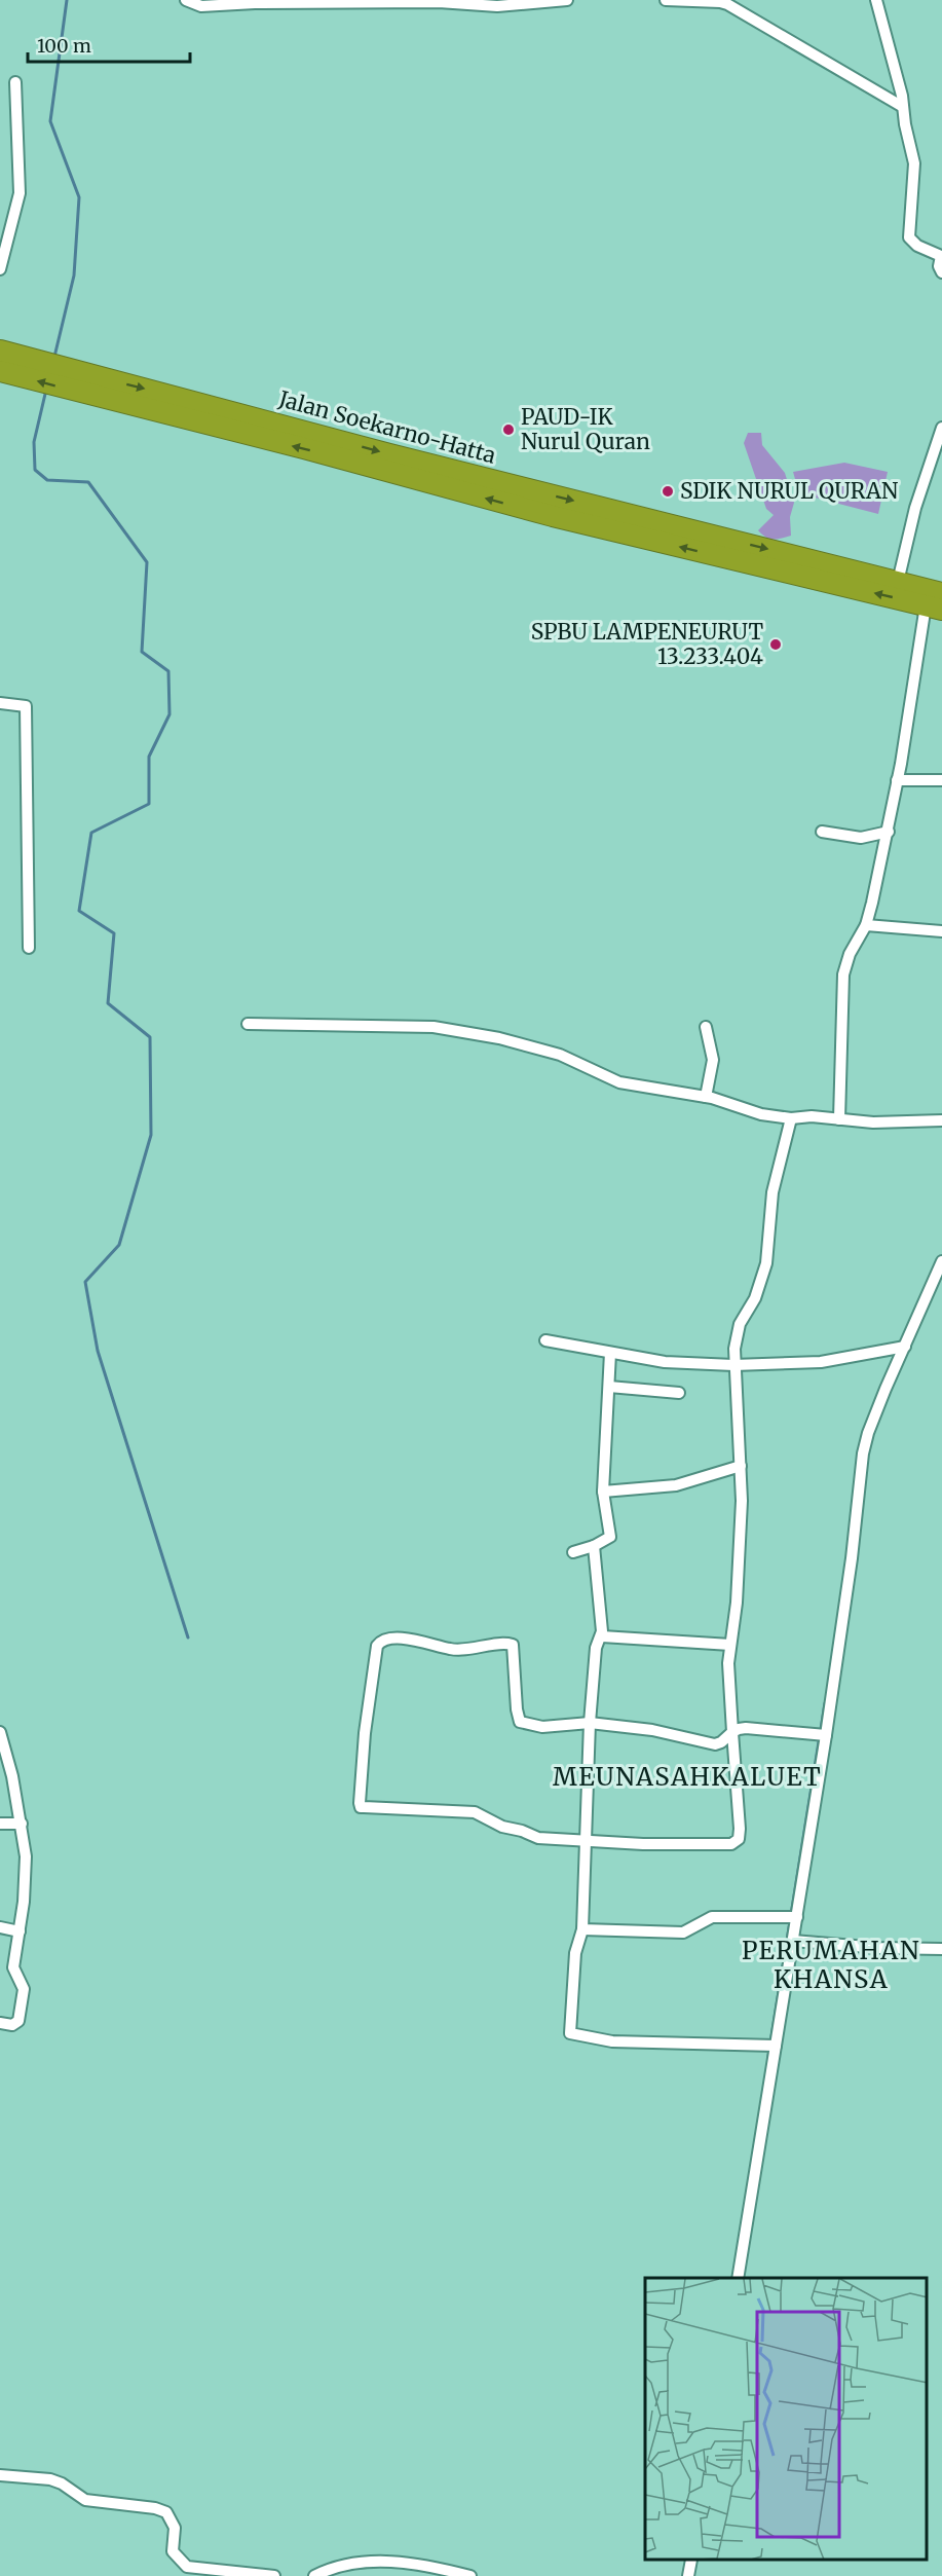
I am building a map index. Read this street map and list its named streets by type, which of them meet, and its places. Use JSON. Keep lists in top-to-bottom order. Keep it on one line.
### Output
{"streets":{"highway":["Jalan Soekarno-Hatta"]},"districts":["MEUNASAHKALUET","PERUMAHAN KHANSA"],"places":["PAUD-IK Nurul Quran","SDIK NURUL QURAN","SPBU LAMPENEURUT 13.233.404"],"scale_bar":"100 m"}
